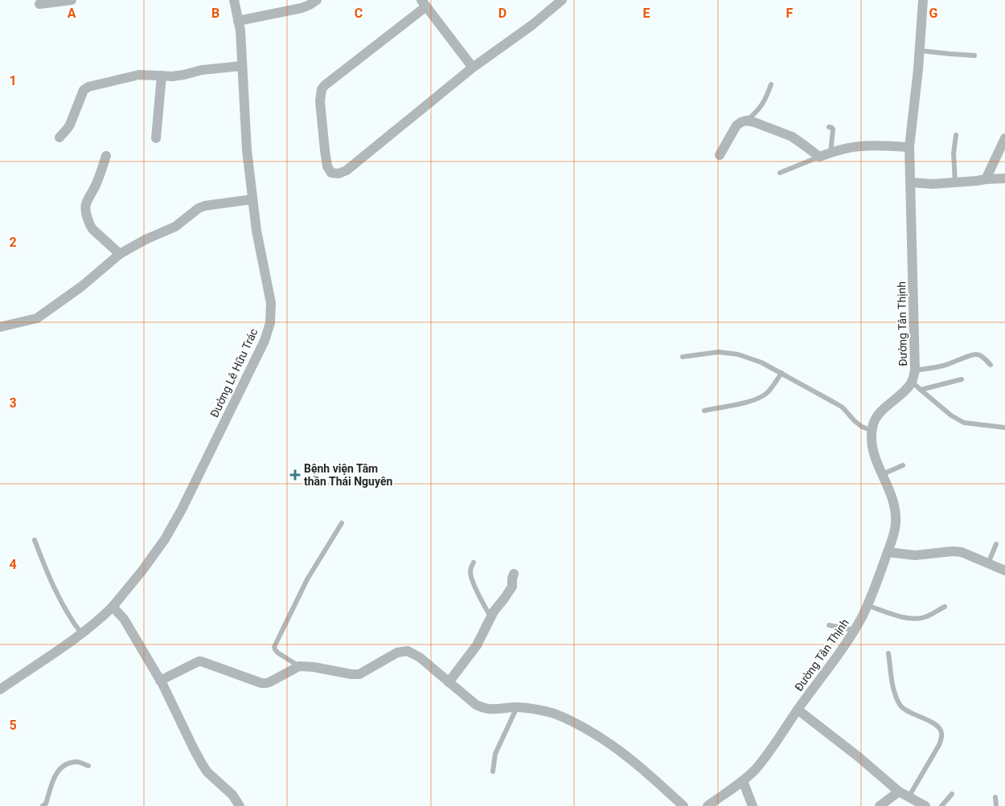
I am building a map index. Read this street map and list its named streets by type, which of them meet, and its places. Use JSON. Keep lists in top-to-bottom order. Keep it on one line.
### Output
{"streets":{"street":["Đường Tân Thịnh","Đường Lê Hữu Trác"]},"places":{"health":["Bệnh viện Tâm thần Thái Nguyên"]},"grid":{"columns":["A","B","C","D","E","F","G"],"rows":["1","2","3","4","5"]}}
